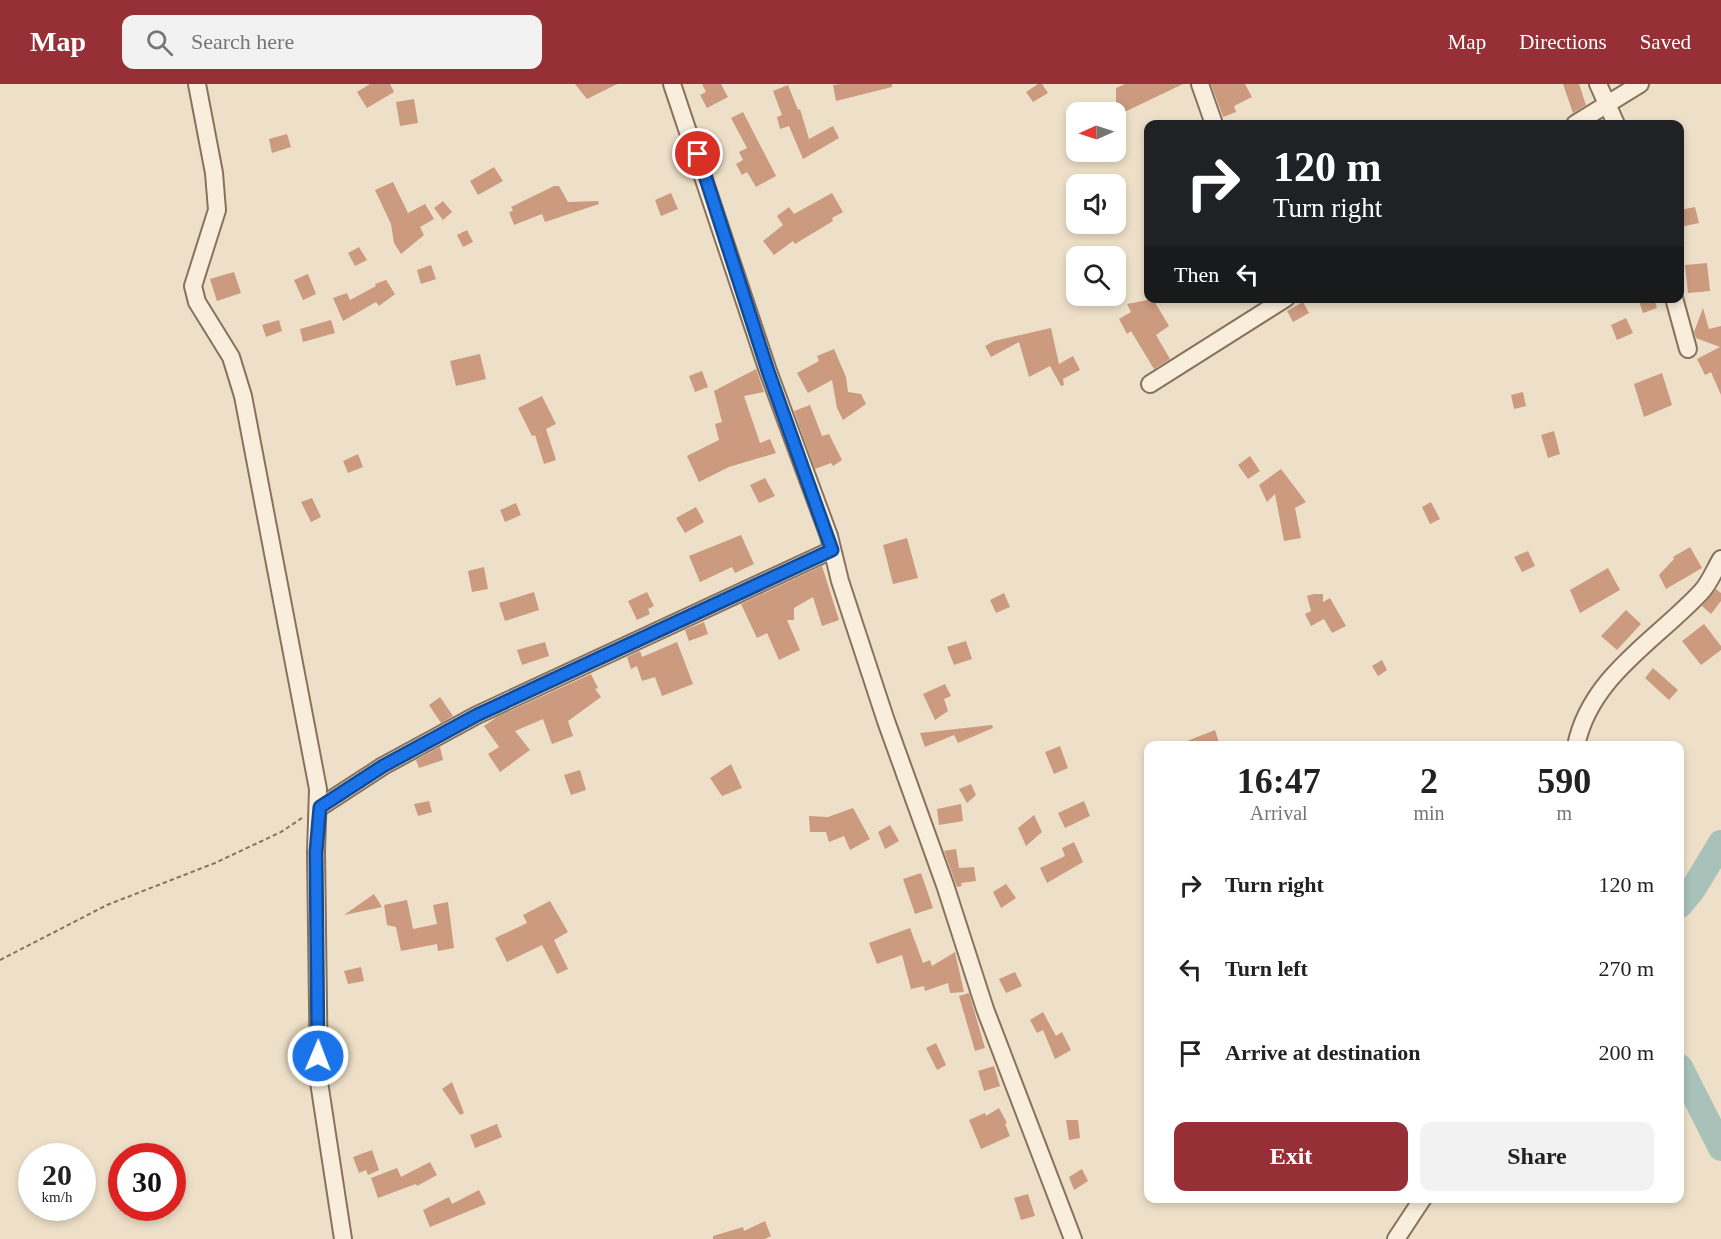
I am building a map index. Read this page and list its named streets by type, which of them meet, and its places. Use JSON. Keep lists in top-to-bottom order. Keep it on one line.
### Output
{"north":"left","page":{"header":"Map","search":"Search here","nav":["Map","Directions","Saved"],"turn":["120 m","Turn right"],"then":"Then","eta":["16:47","Arrival","2","min","590","m"],"list":[{"name":"Turn right","value":"120 m"},{"name":"Turn left","value":"270 m"},{"name":"Arrive at destination","value":"200 m"}],"buttons":["Exit","Share"],"speed":"20 km/h","limit":"30"}}
